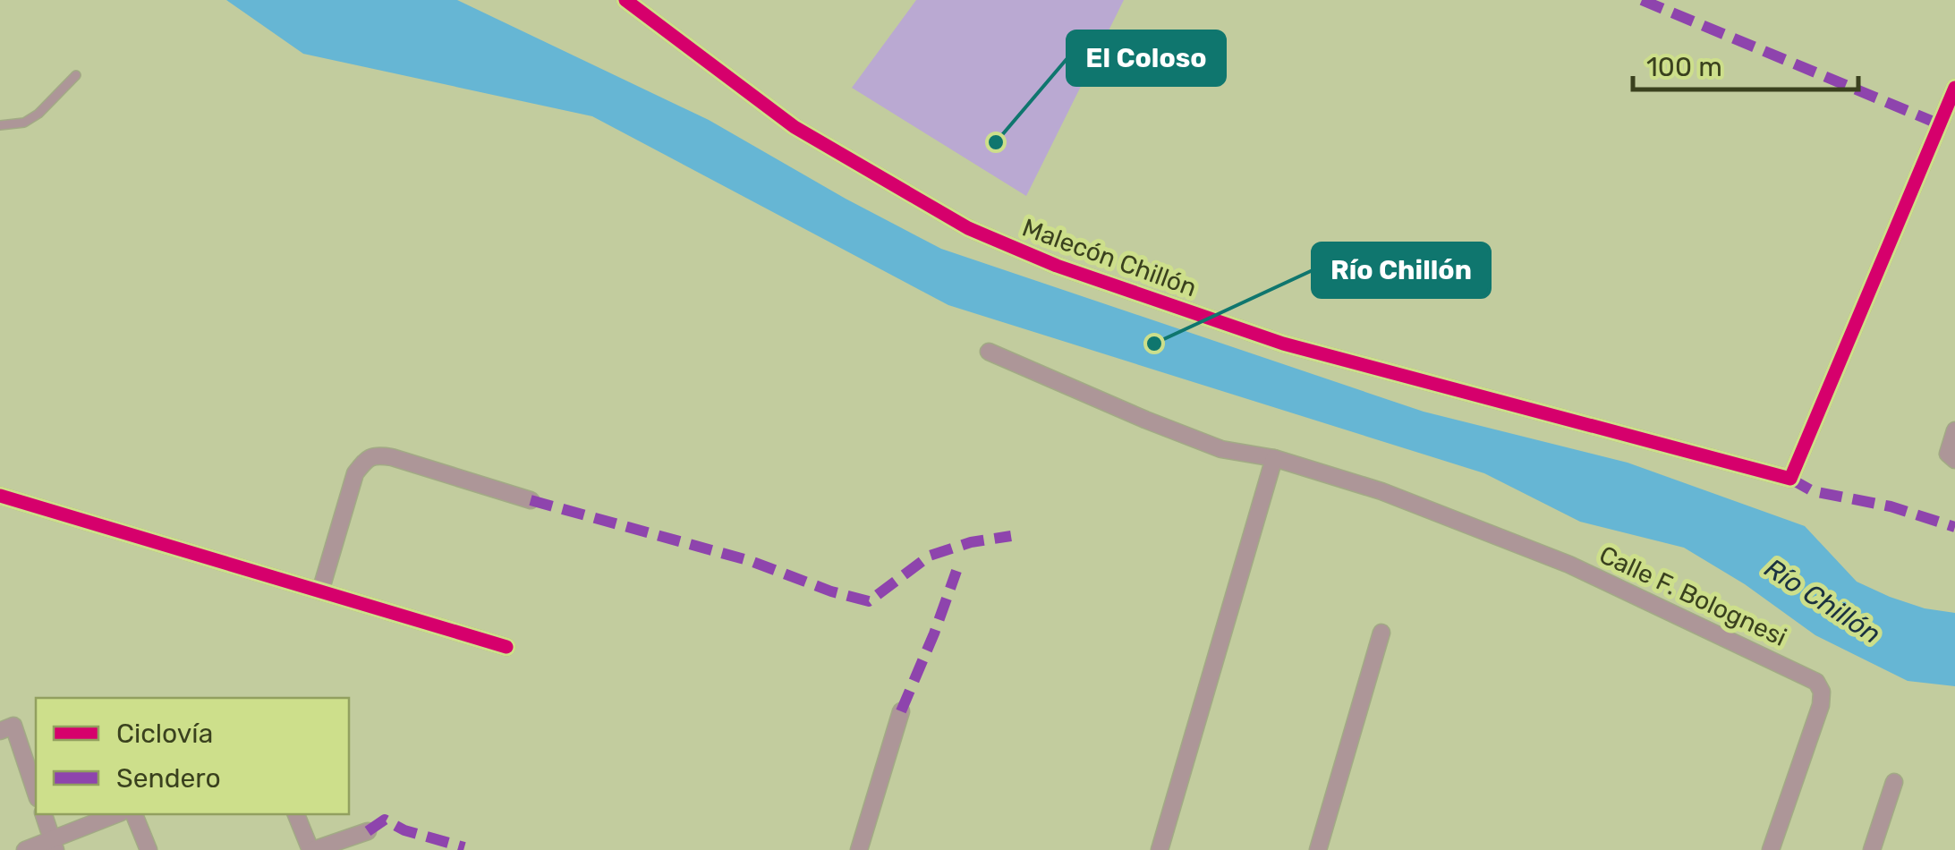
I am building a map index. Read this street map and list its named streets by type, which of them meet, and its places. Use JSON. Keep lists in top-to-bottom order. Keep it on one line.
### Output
{"streets":{"street":["Malecón Chillón","Calle F. Bolognesi"]},"water":["Río Chillón"],"places":["El Coloso","Río Chillón"],"legend":["Ciclovía","Sendero"],"scale_bar":"100 m"}
